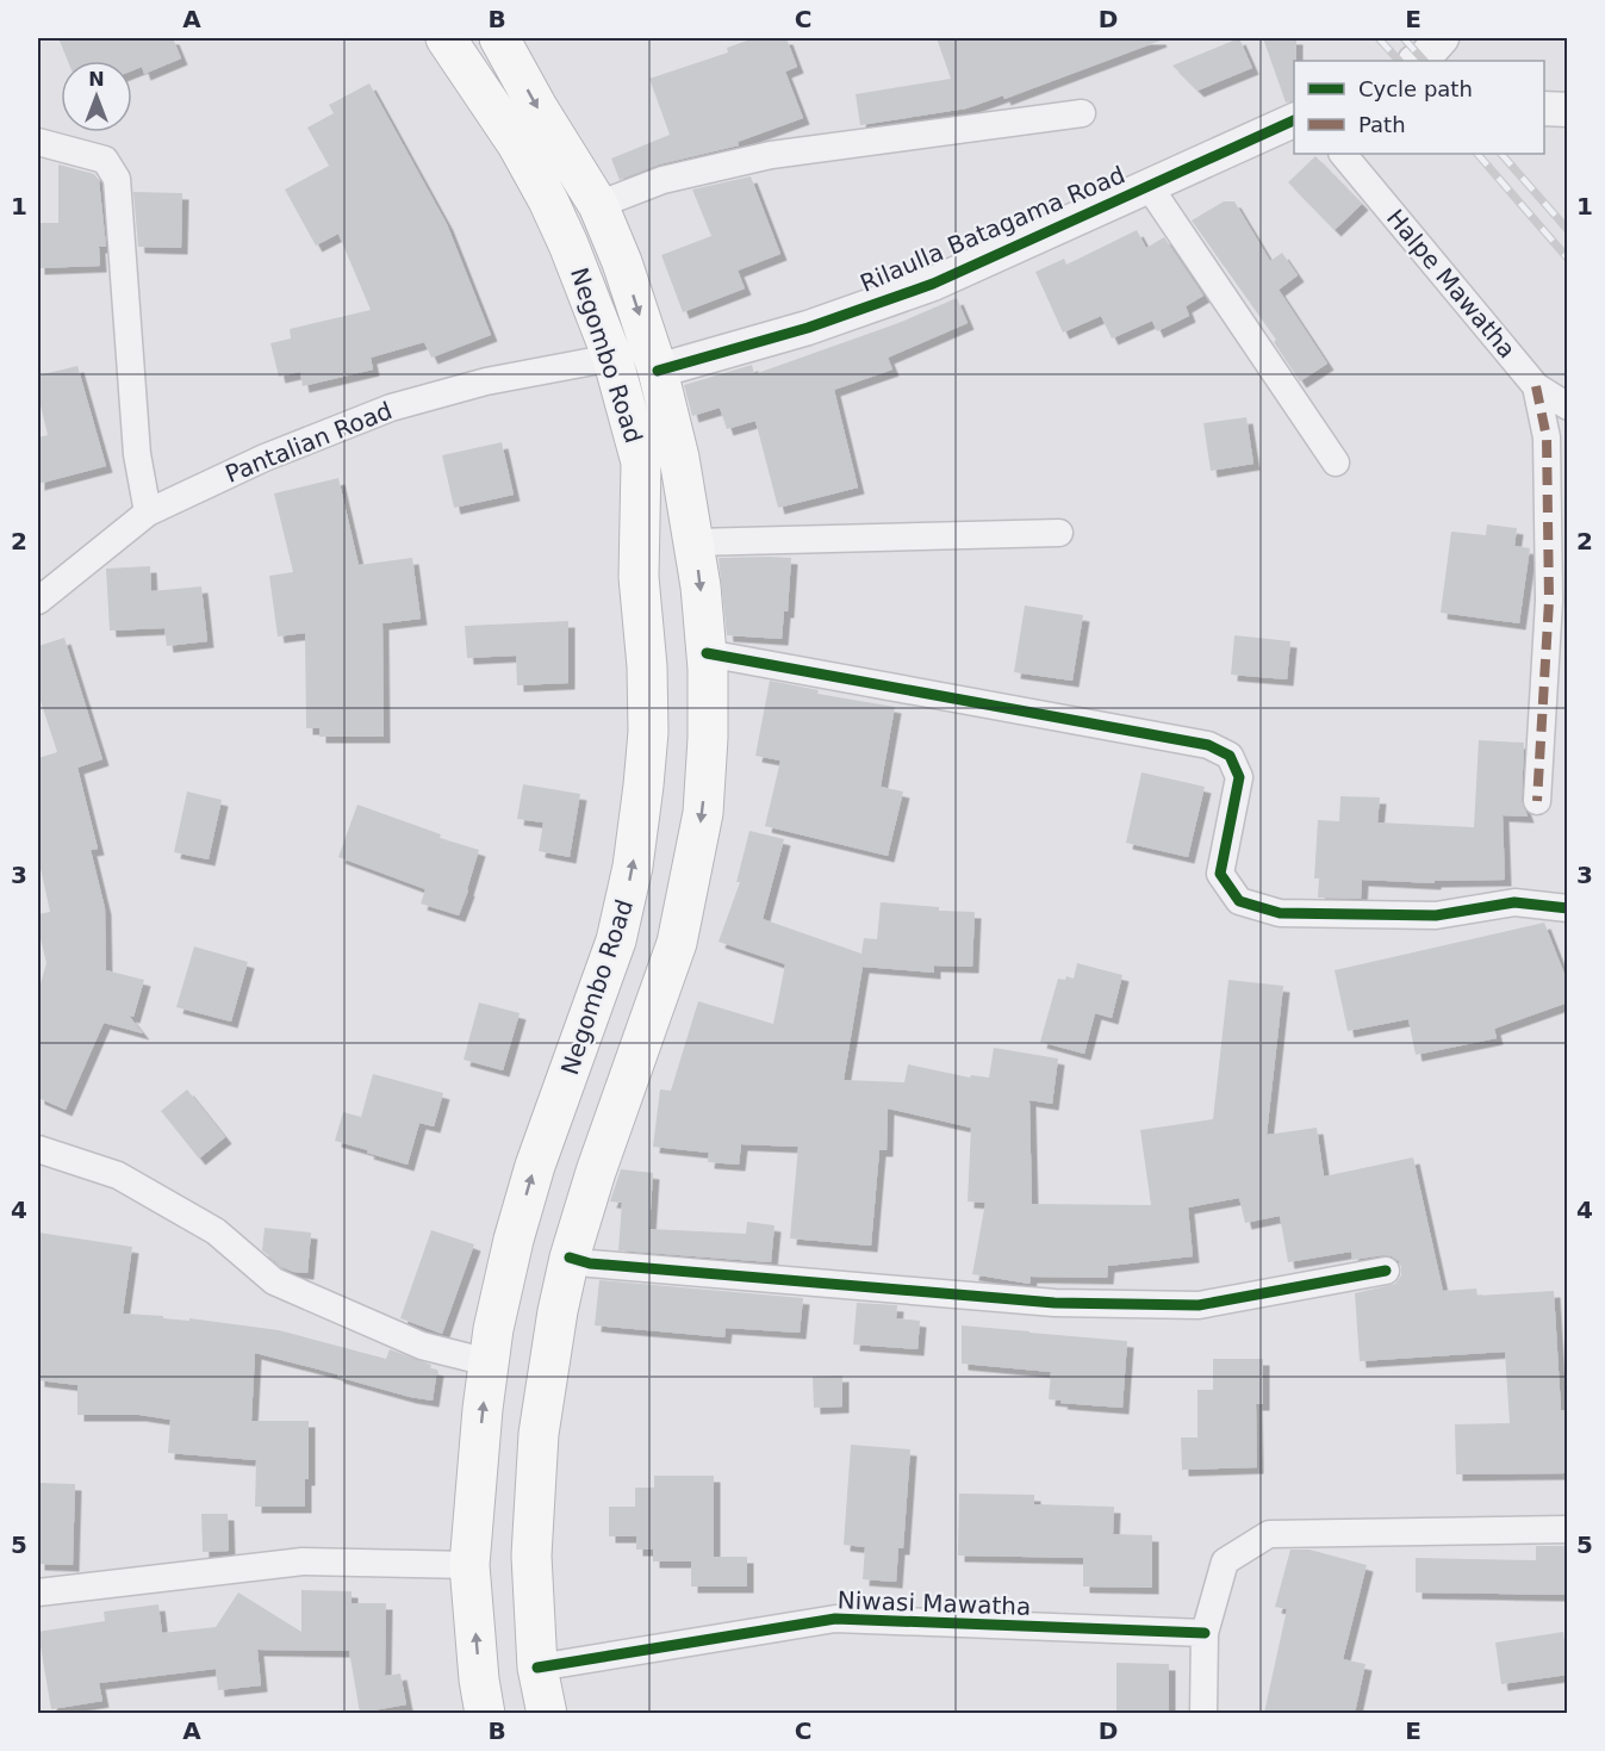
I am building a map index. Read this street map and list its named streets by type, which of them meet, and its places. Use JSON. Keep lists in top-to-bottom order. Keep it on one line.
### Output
{"streets":{"highway":["Negombo Road"],"street":["Rilaulla Batagama Road","Halpe Mawatha","Pantalian Road","Niwasi Mawatha"]},"crossings":[["Rilaulla Batagama Road","Negombo Road"],["Negombo Road","Pantalian Road"],["Negombo Road","Niwasi Mawatha"]],"legend":["Cycle path","Path"],"north":"top","grid":{"columns":["A","B","C","D","E"],"rows":["1","2","3","4","5"]}}
